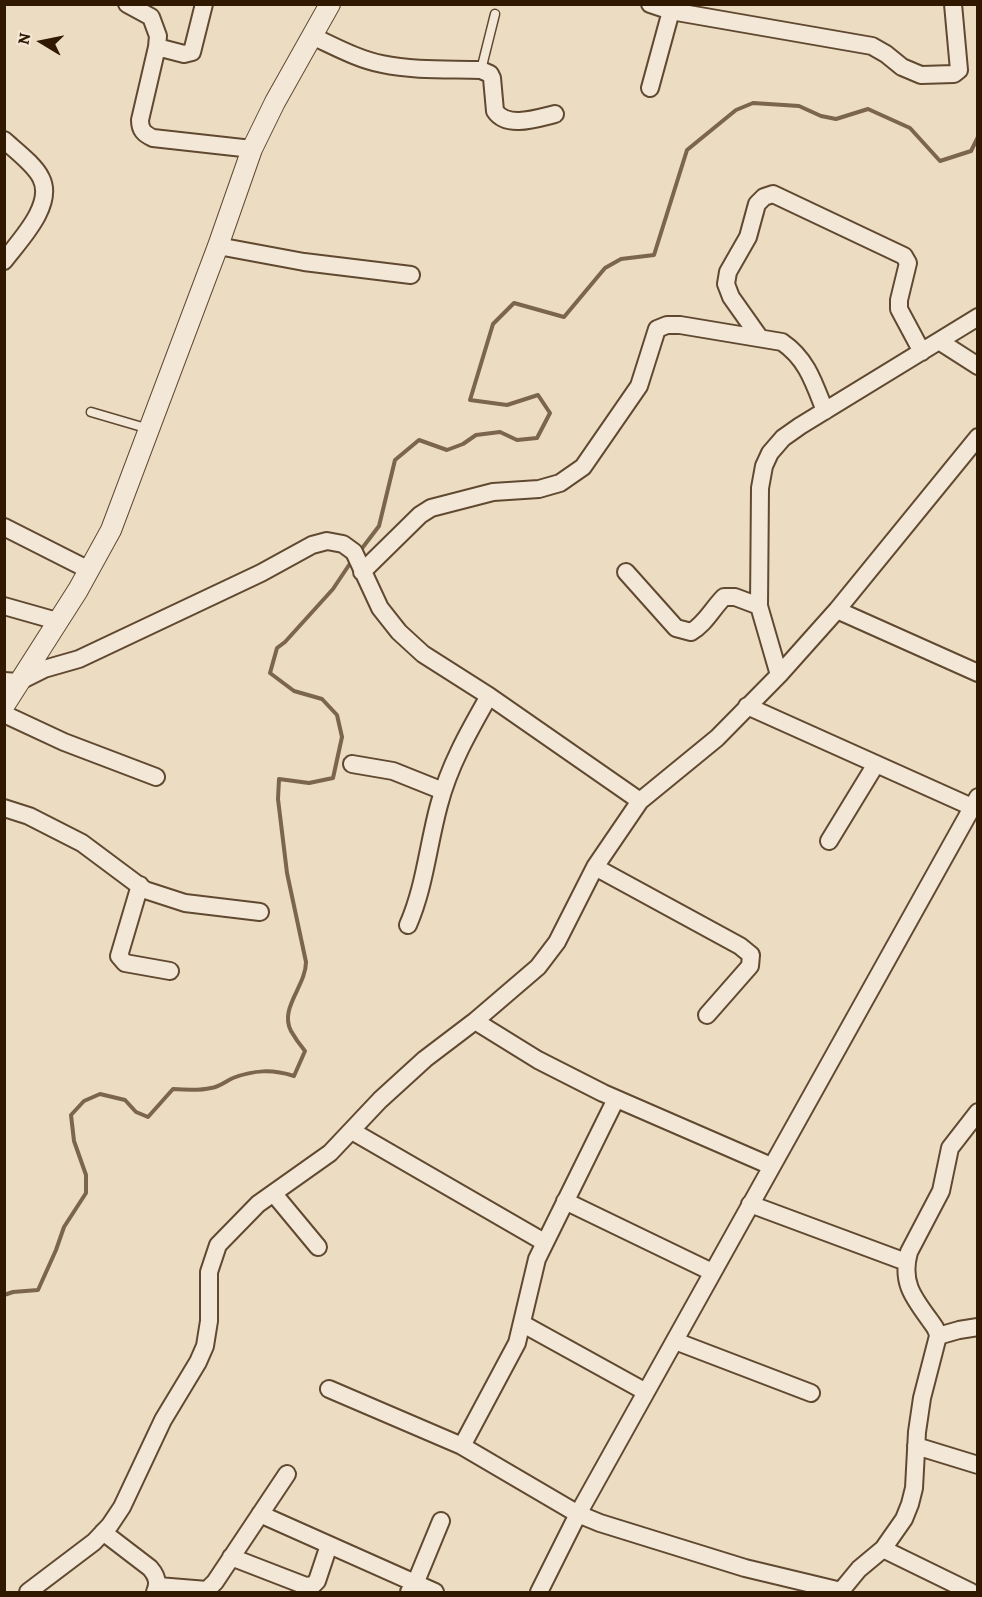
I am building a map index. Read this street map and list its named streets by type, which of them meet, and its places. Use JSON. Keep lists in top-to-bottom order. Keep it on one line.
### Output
{"north":"left"}
